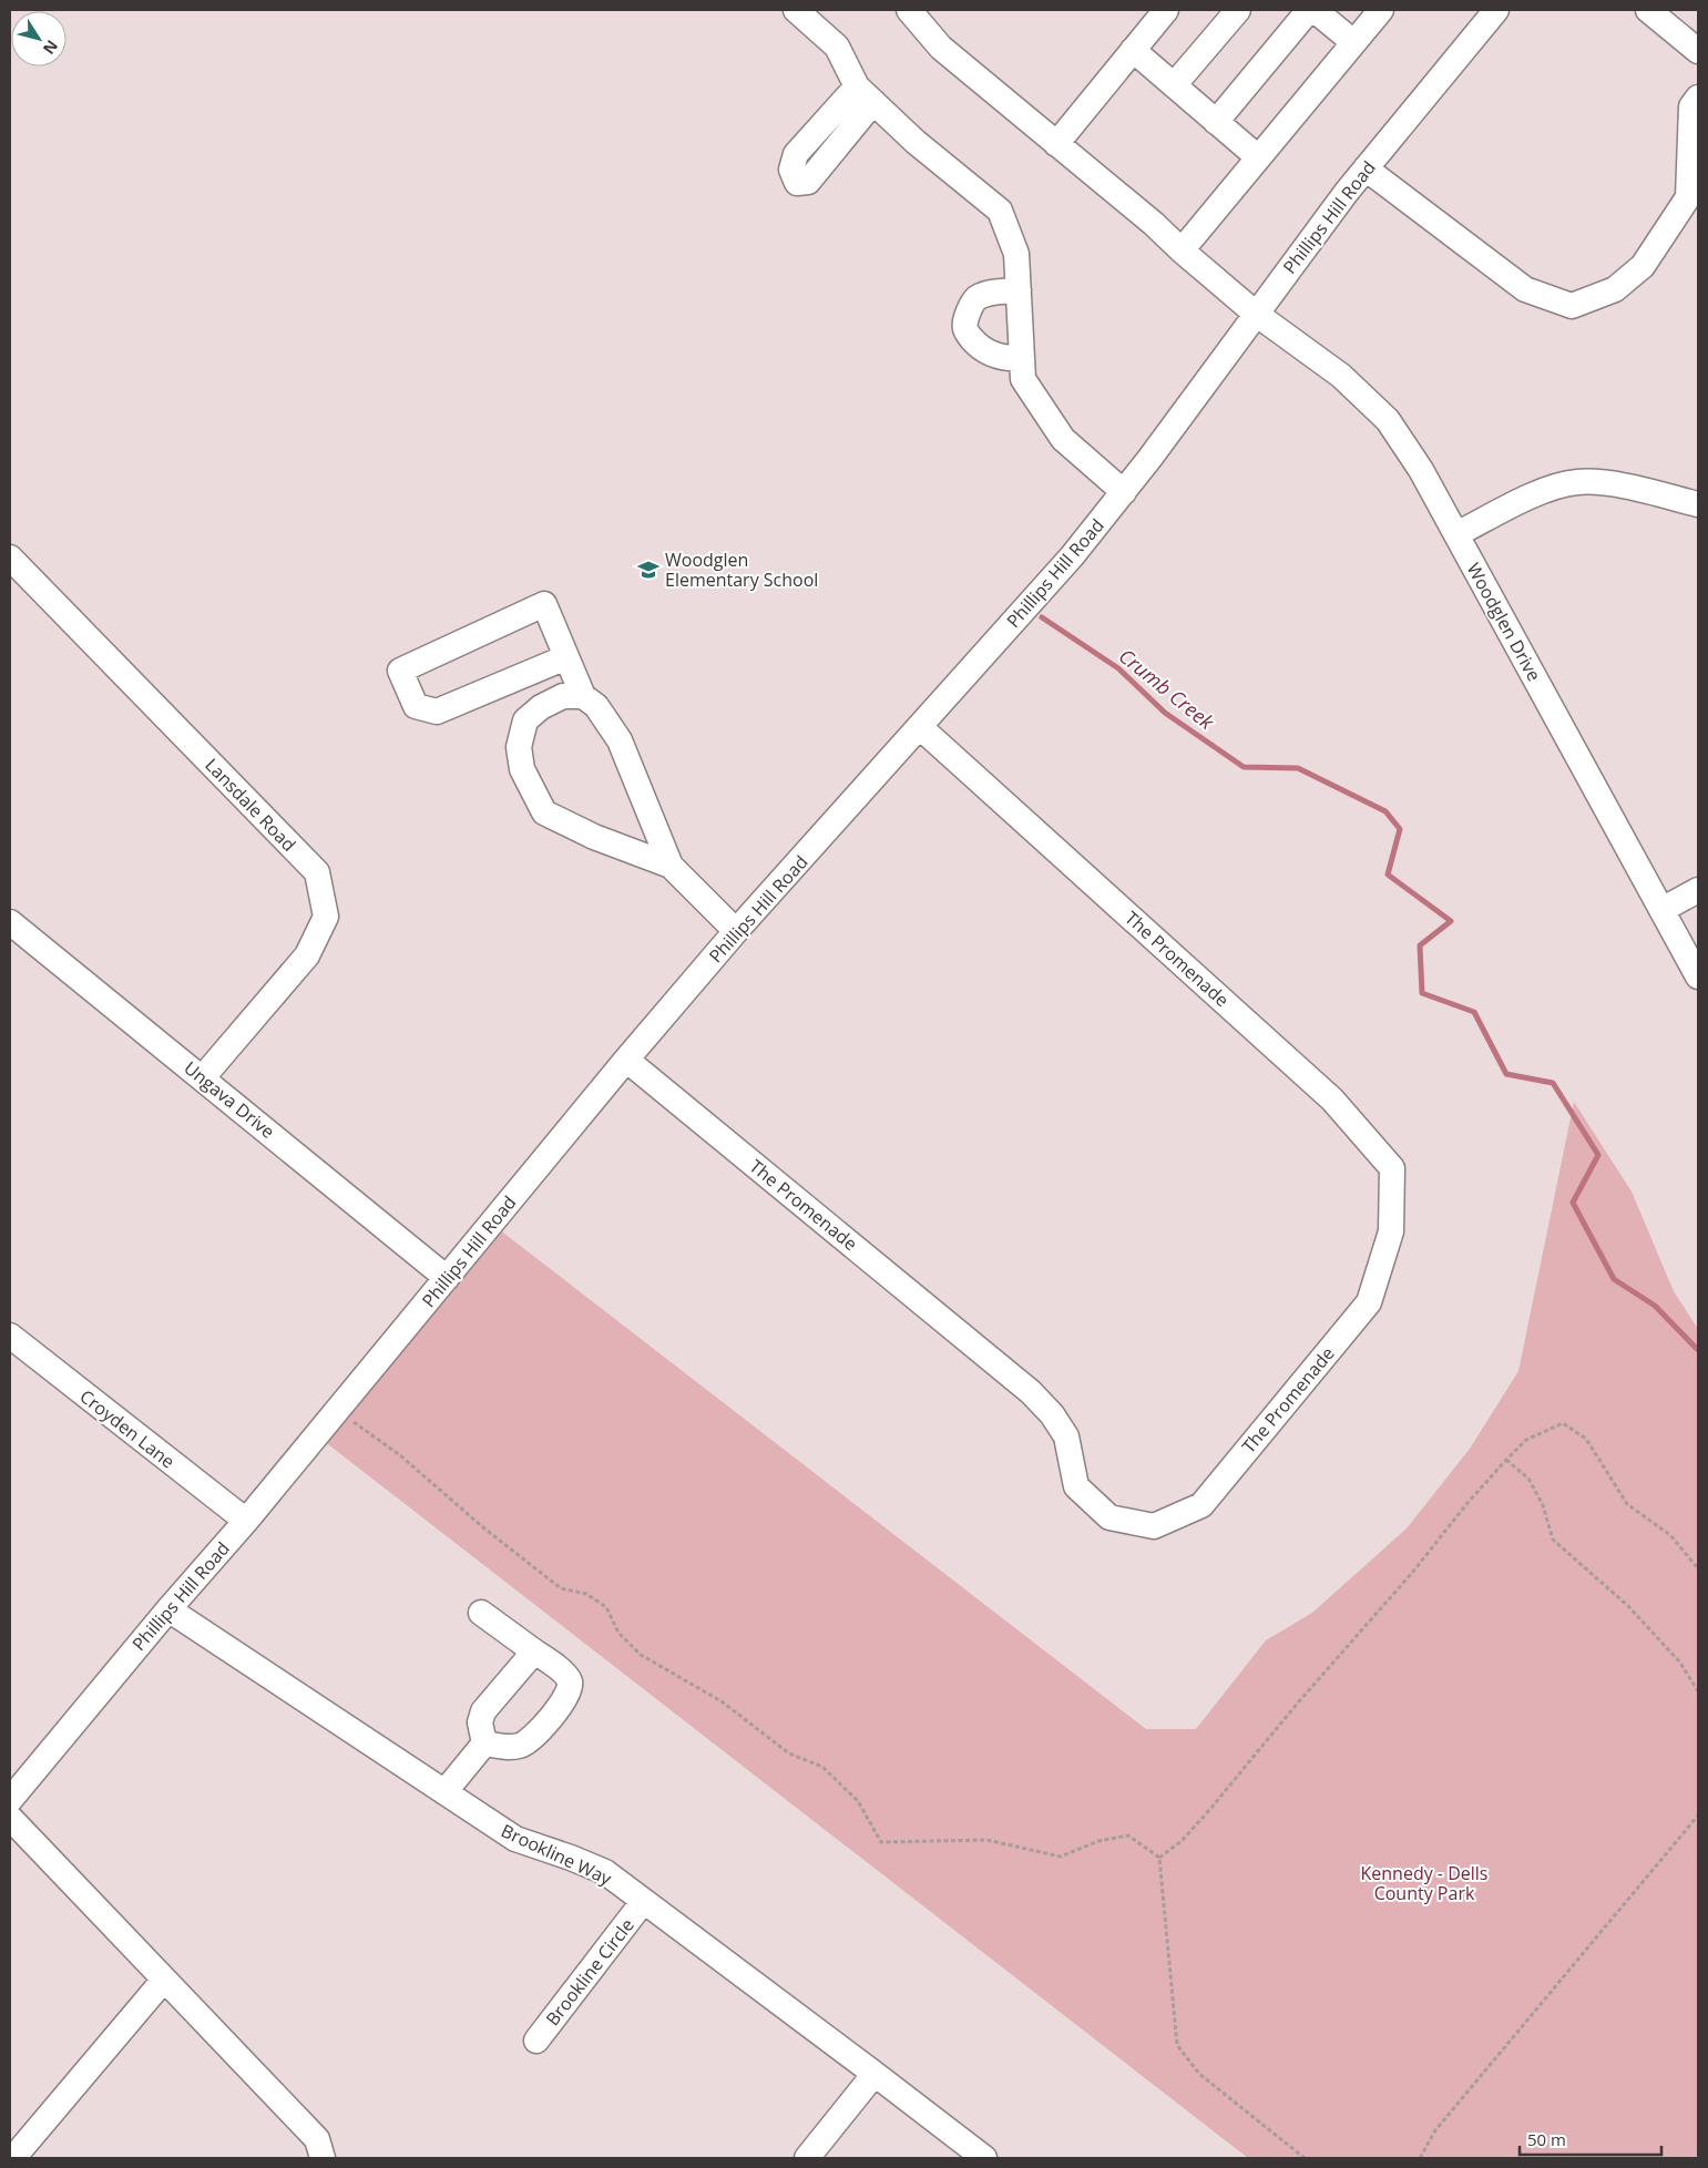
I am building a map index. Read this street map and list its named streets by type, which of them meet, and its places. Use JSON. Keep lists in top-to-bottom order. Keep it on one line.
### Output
{"streets":{"street":["Phillips Hill Road","Woodglen Drive","Lansdale Road","The Promenade","Ungava Drive","Croyden Lane","Brookline Way","Brookline Circle"]},"crossings":[["Phillips Hill Road","Woodglen Drive"],["Phillips Hill Road","The Promenade"],["Phillips Hill Road","Ungava Drive"],["Phillips Hill Road","Croyden Lane"],["Phillips Hill Road","Brookline Way"],["Lansdale Road","Ungava Drive"],["Brookline Way","Brookline Circle"]],"water":["Crumb Creek"],"parks":["Kennedy - Dells County Park"],"places":{"school or university":["Woodglen Elementary School"]},"scale_bar":"50 m","north":"bottom right"}
